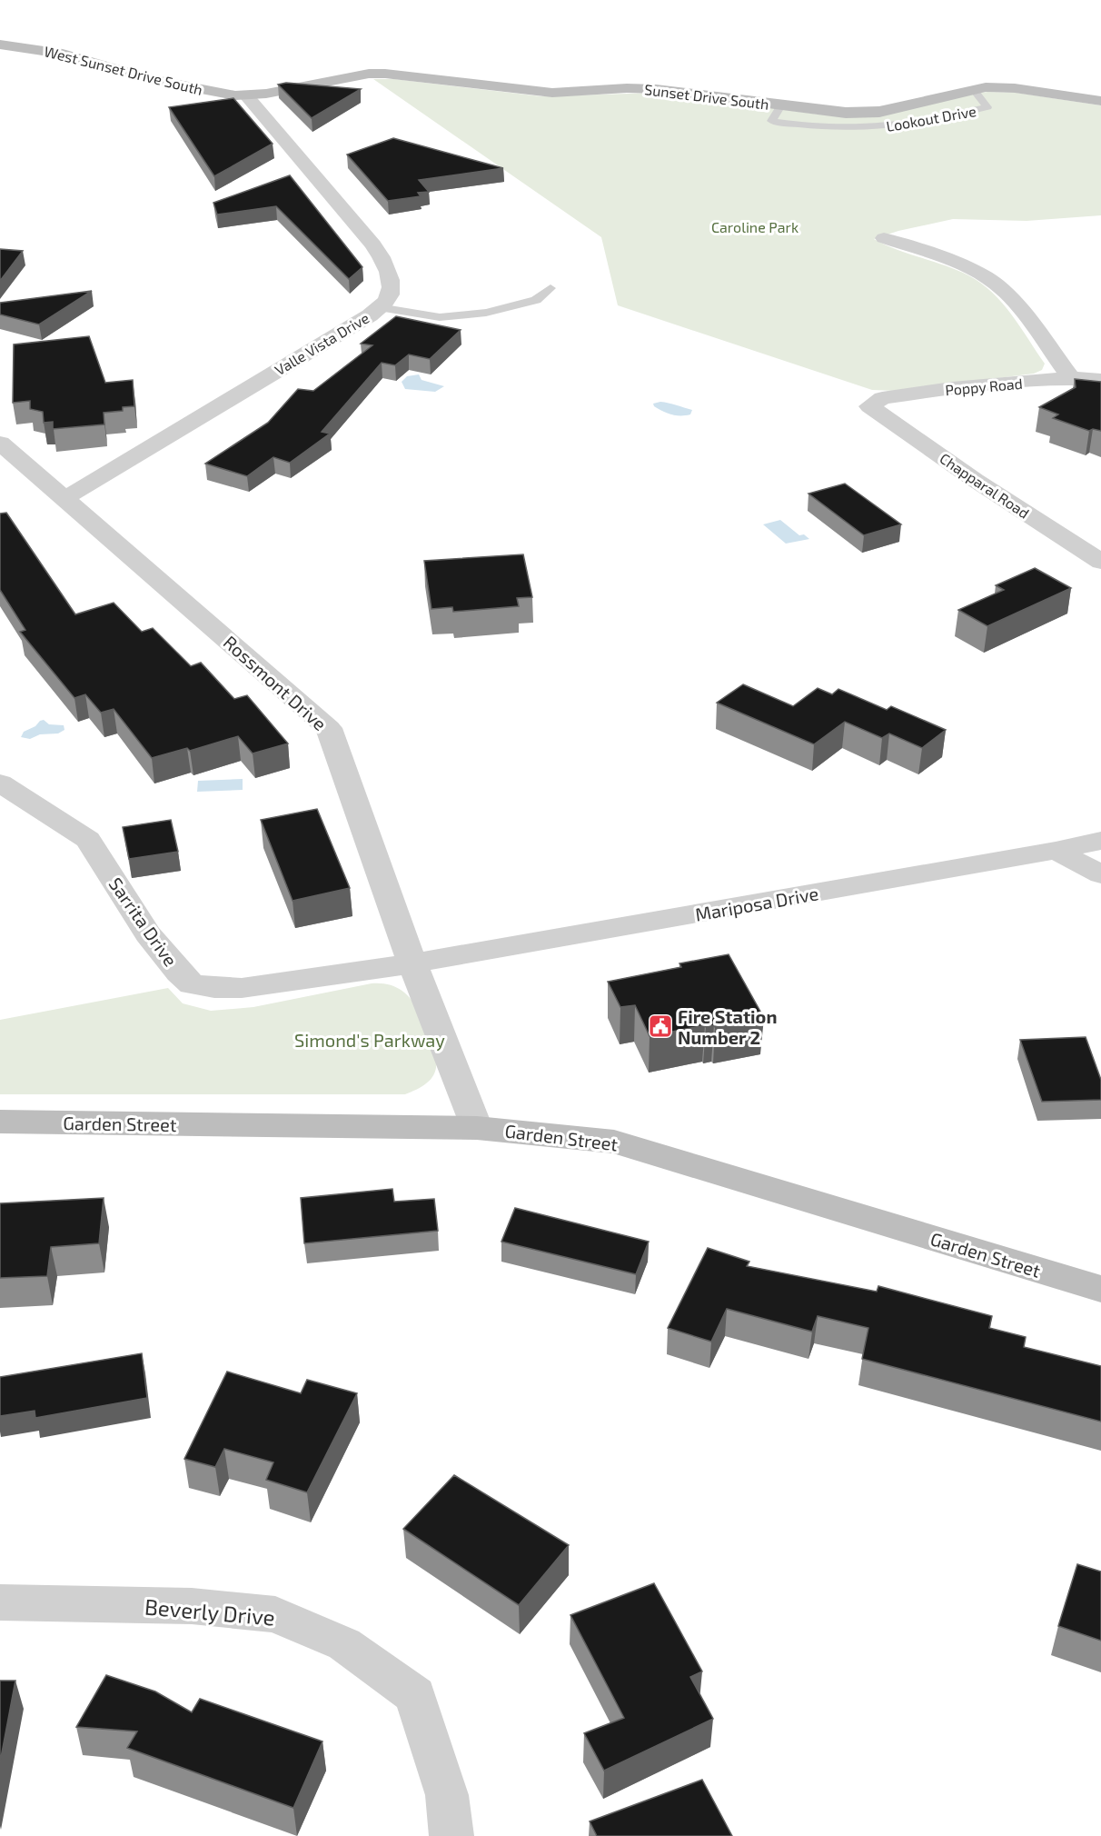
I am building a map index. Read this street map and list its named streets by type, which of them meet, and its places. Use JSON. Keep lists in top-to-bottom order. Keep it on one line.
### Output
{"streets":{"street":["West Sunset Drive South","Sunset Drive South","Valle Vista Drive","Poppy Road","Chapparal Road","Rossmont Drive","Mariposa Drive","Sarrita Drive","Garden Street","Beverly Drive"],"lane":["Lookout Drive"]},"crossings":[["West Sunset Drive South","Sunset Drive South"],["West Sunset Drive South","Valle Vista Drive"],["Sunset Drive South","Lookout Drive"],["Sunset Drive South","Valle Vista Drive"],["Valle Vista Drive","Rossmont Drive"],["Poppy Road","Chapparal Road"],["Rossmont Drive","Mariposa Drive"],["Rossmont Drive","Sarrita Drive"],["Rossmont Drive","Garden Street"],["Mariposa Drive","Sarrita Drive"]],"parks":["Caroline Park","Simond's Parkway"],"places":{"public building":["Fire Station Number 2"]}}
